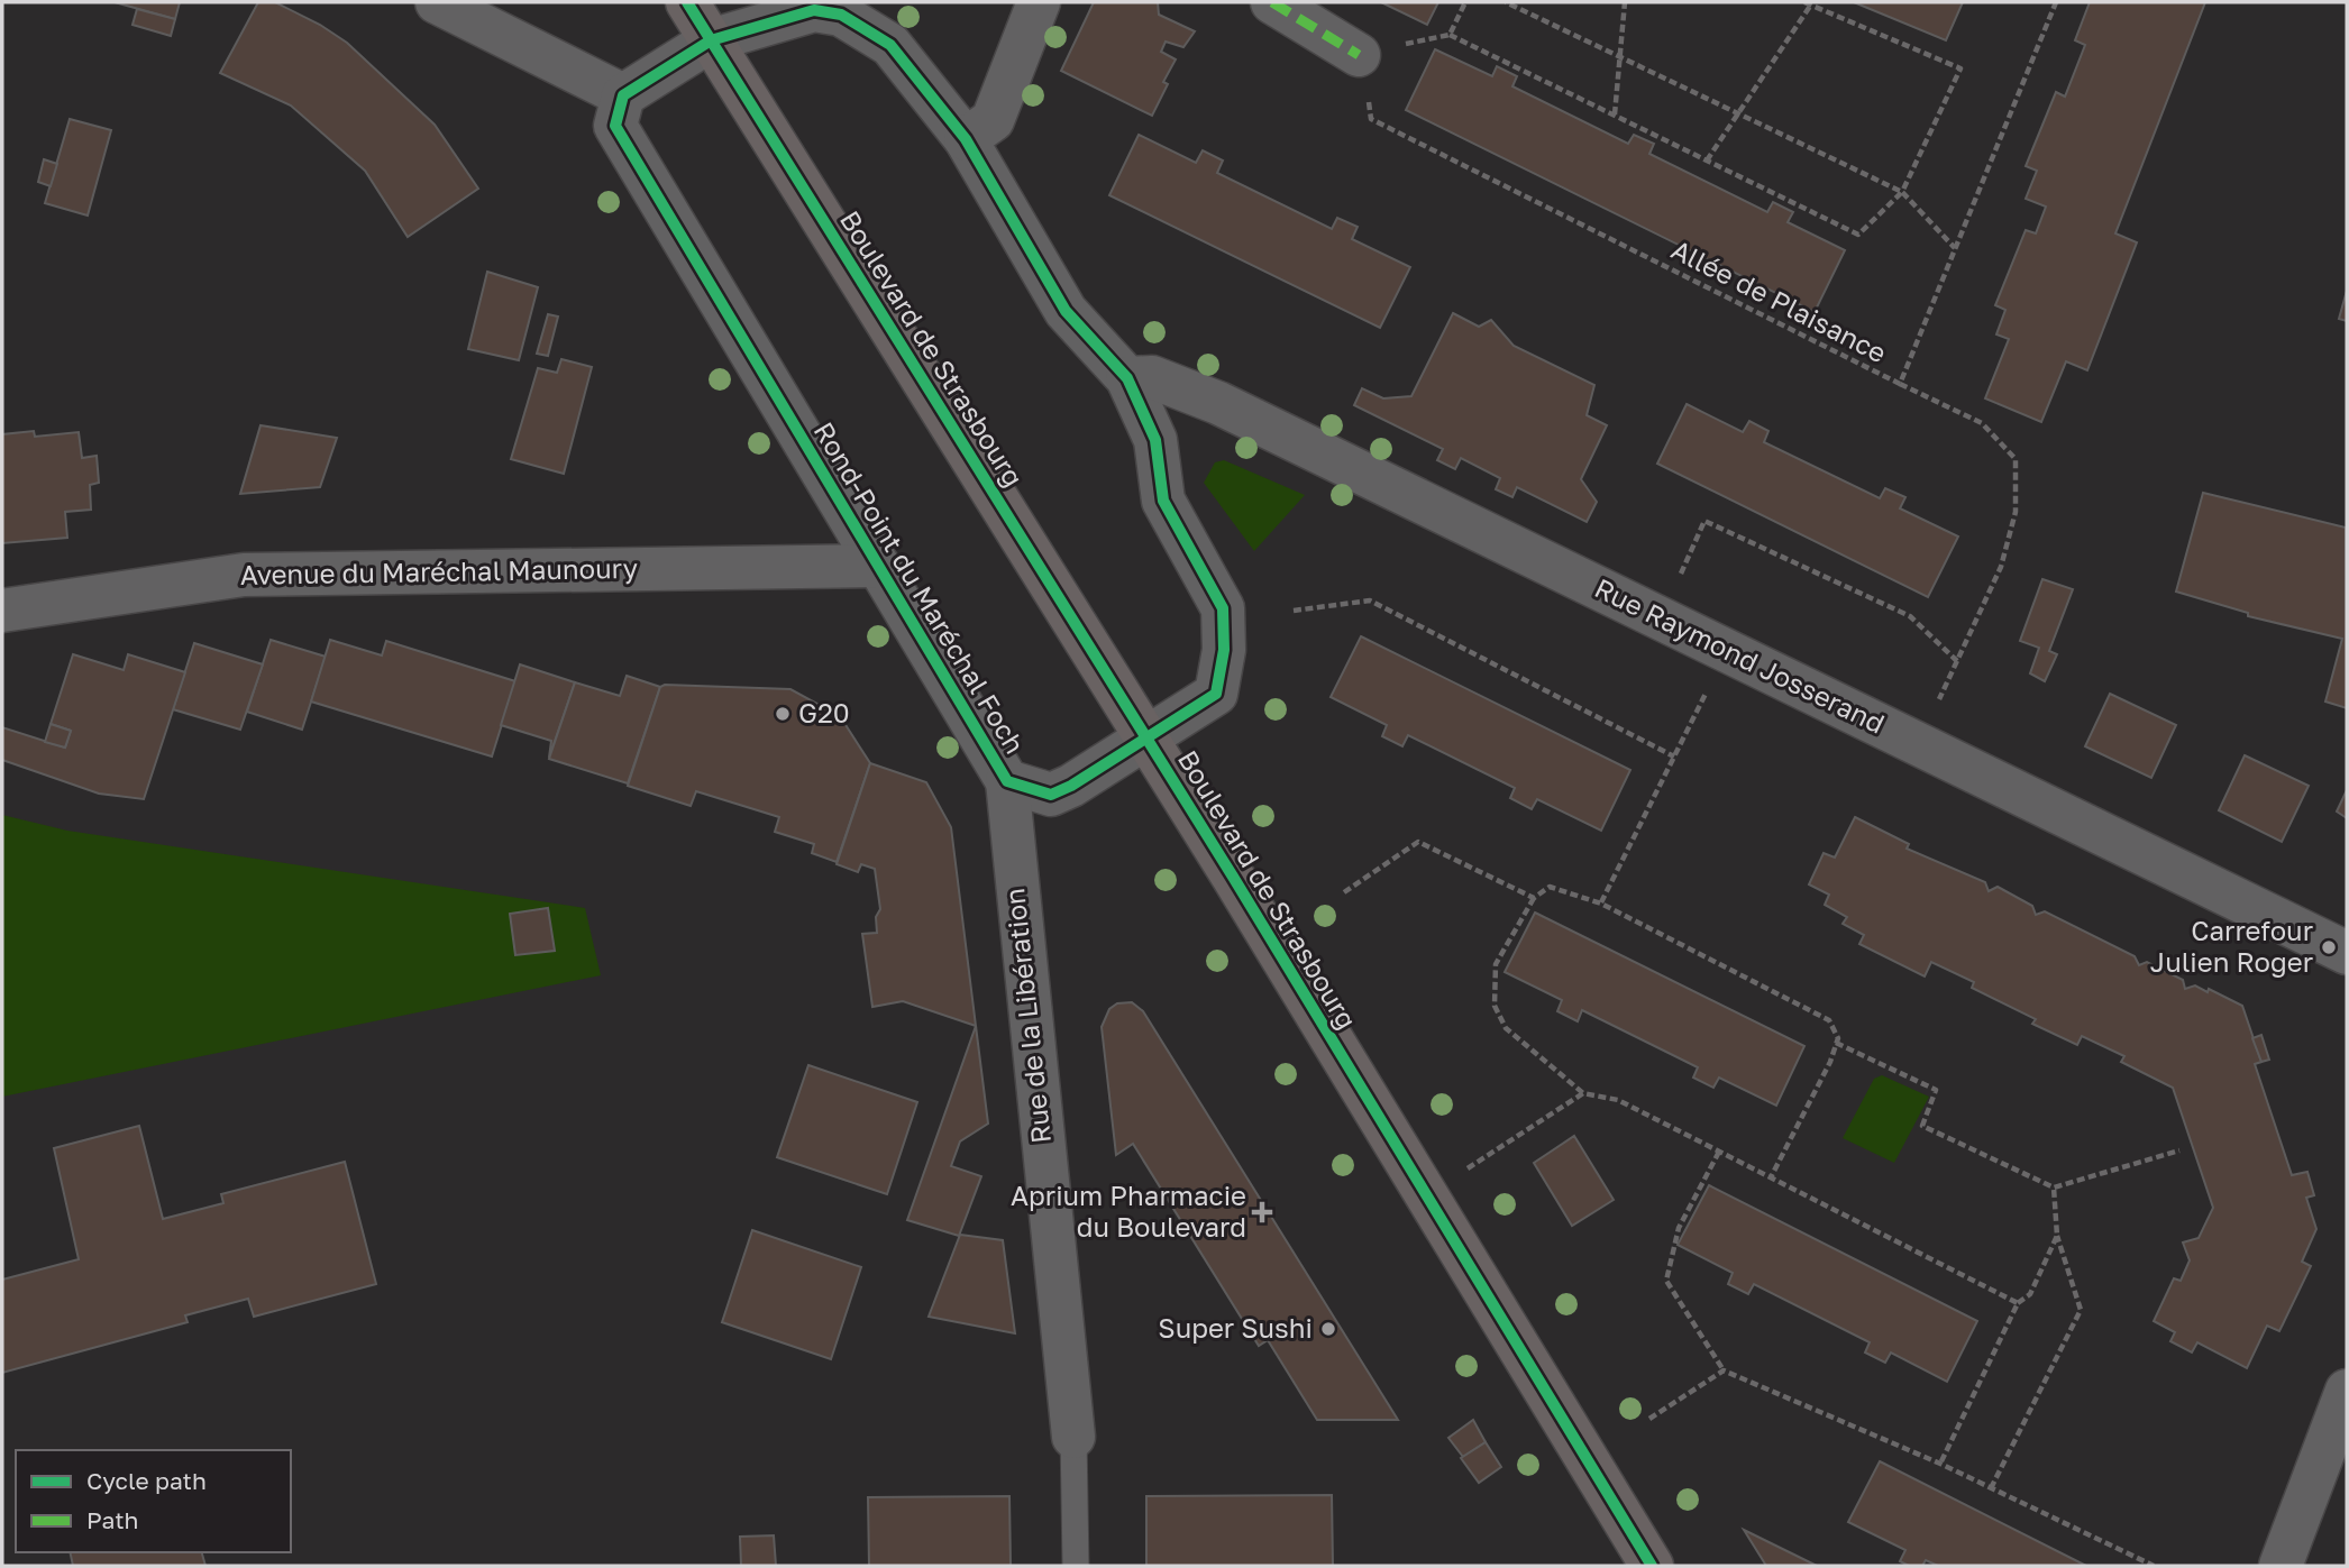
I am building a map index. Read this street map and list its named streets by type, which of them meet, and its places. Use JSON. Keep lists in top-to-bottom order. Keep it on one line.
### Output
{"streets":{"main road":["Boulevard de Strasbourg"],"street":["Avenue du Maréchal Maunoury","Rond-Point du Maréchal Foch","Rue Raymond Josserand","Rue de la Libération"],"path":["Allée de Plaisance"]},"crossings":[["Boulevard de Strasbourg","Rond-Point du Maréchal Foch"],["Avenue du Maréchal Maunoury","Rond-Point du Maréchal Foch"],["Rond-Point du Maréchal Foch","Rue Raymond Josserand"],["Rond-Point du Maréchal Foch","Rue de la Libération"]],"places":{"other":["G20","Carrefour Julien Roger","Super Sushi"],"health":["Aprium Pharmacie du Boulevard"]},"legend":["Cycle path","Path"]}
